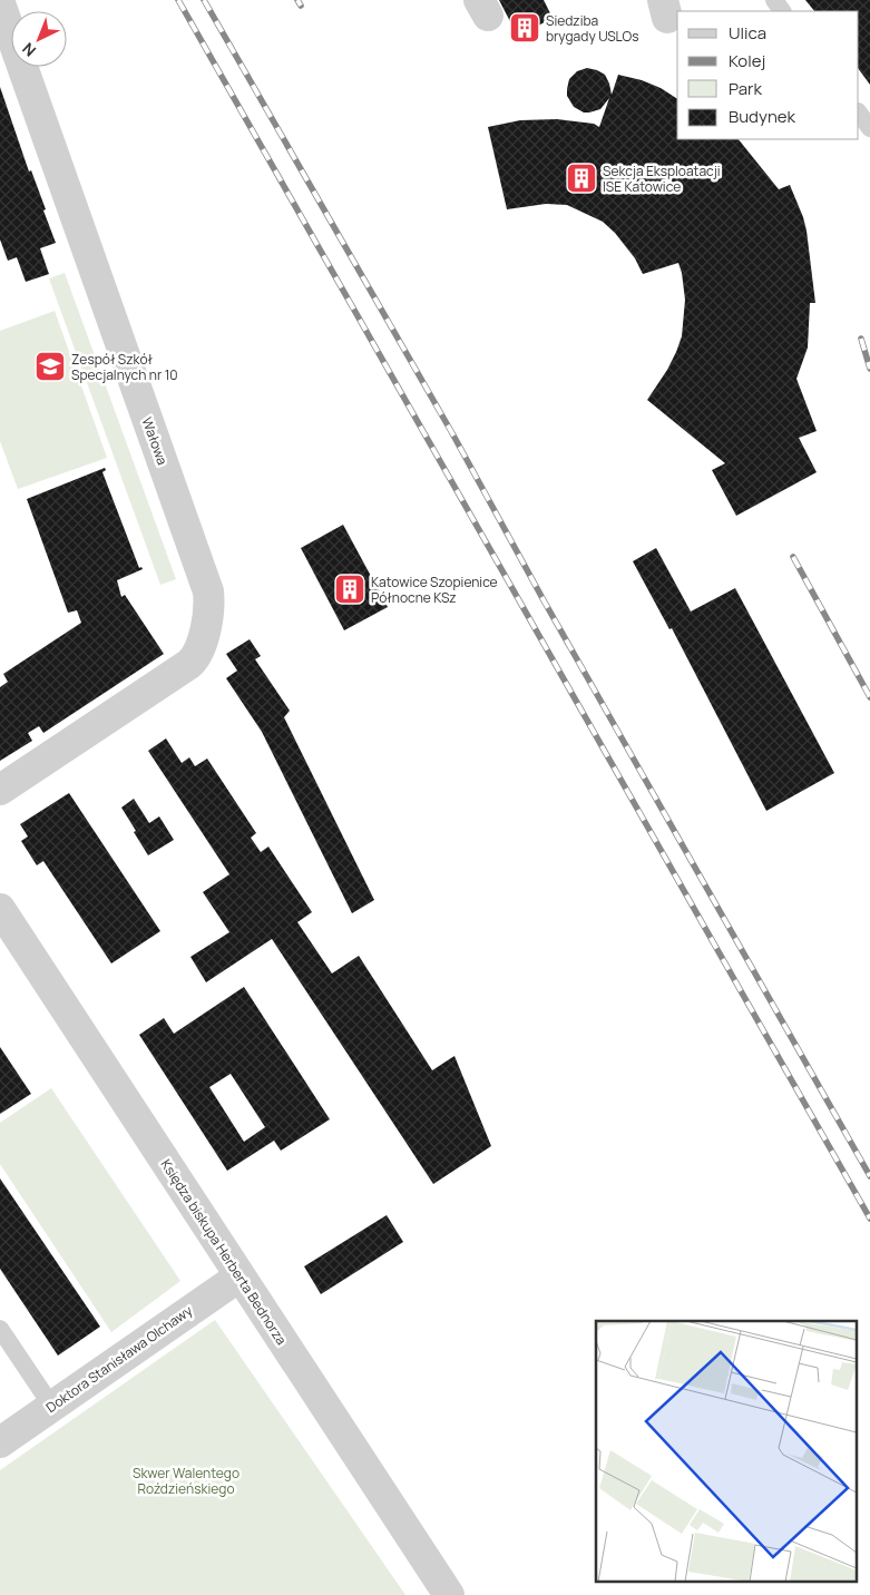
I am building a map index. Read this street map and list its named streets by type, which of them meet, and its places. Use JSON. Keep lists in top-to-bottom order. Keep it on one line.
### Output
{"streets":{"street":["Wałowa","Księdza biskupa Herberta Bednorza","Doktora Stanisława Olchawy"]},"crossings":[["Księdza biskupa Herberta Bednorza","Doktora Stanisława Olchawy"]],"parks":["Skwer Walentego Roździeńskiego"],"places":{"building":["Siedziba brygady USLOs","Sekcja Eksploatacji ISE Katowice","Katowice Szopienice Północne KSz"],"school or university":["Zespół Szkół Specjalnych nr 10"]},"legend":["Ulica","Kolej","Park","Budynek"],"north":"bottom left"}
